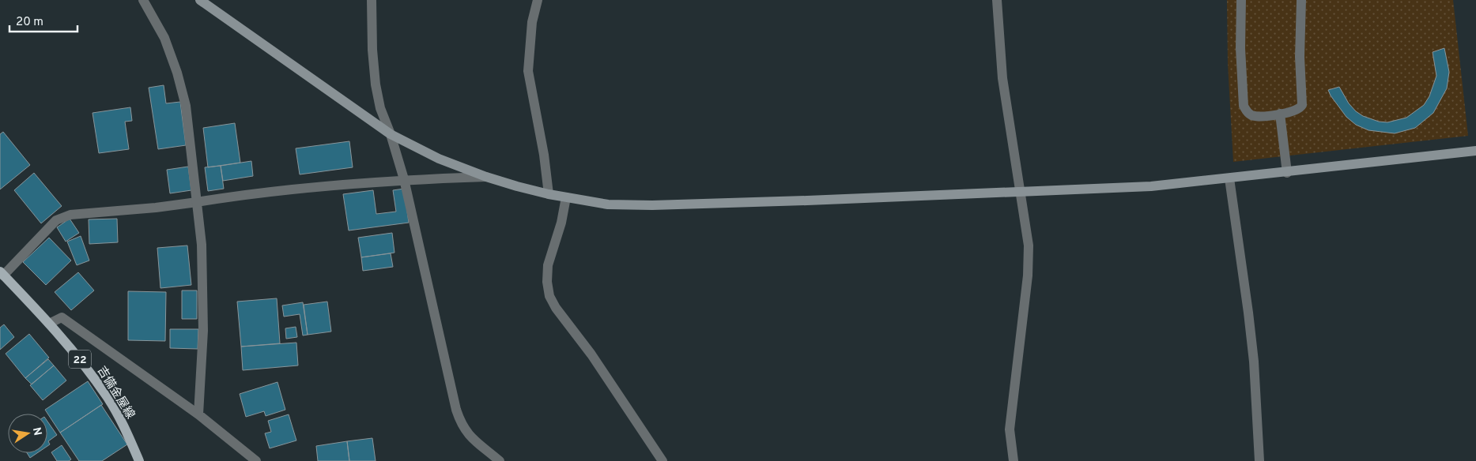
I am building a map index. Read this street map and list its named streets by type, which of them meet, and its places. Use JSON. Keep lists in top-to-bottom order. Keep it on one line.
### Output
{"streets":{"main road":["22","吉備金屋線"]},"scale_bar":"20 m","north":"right"}
